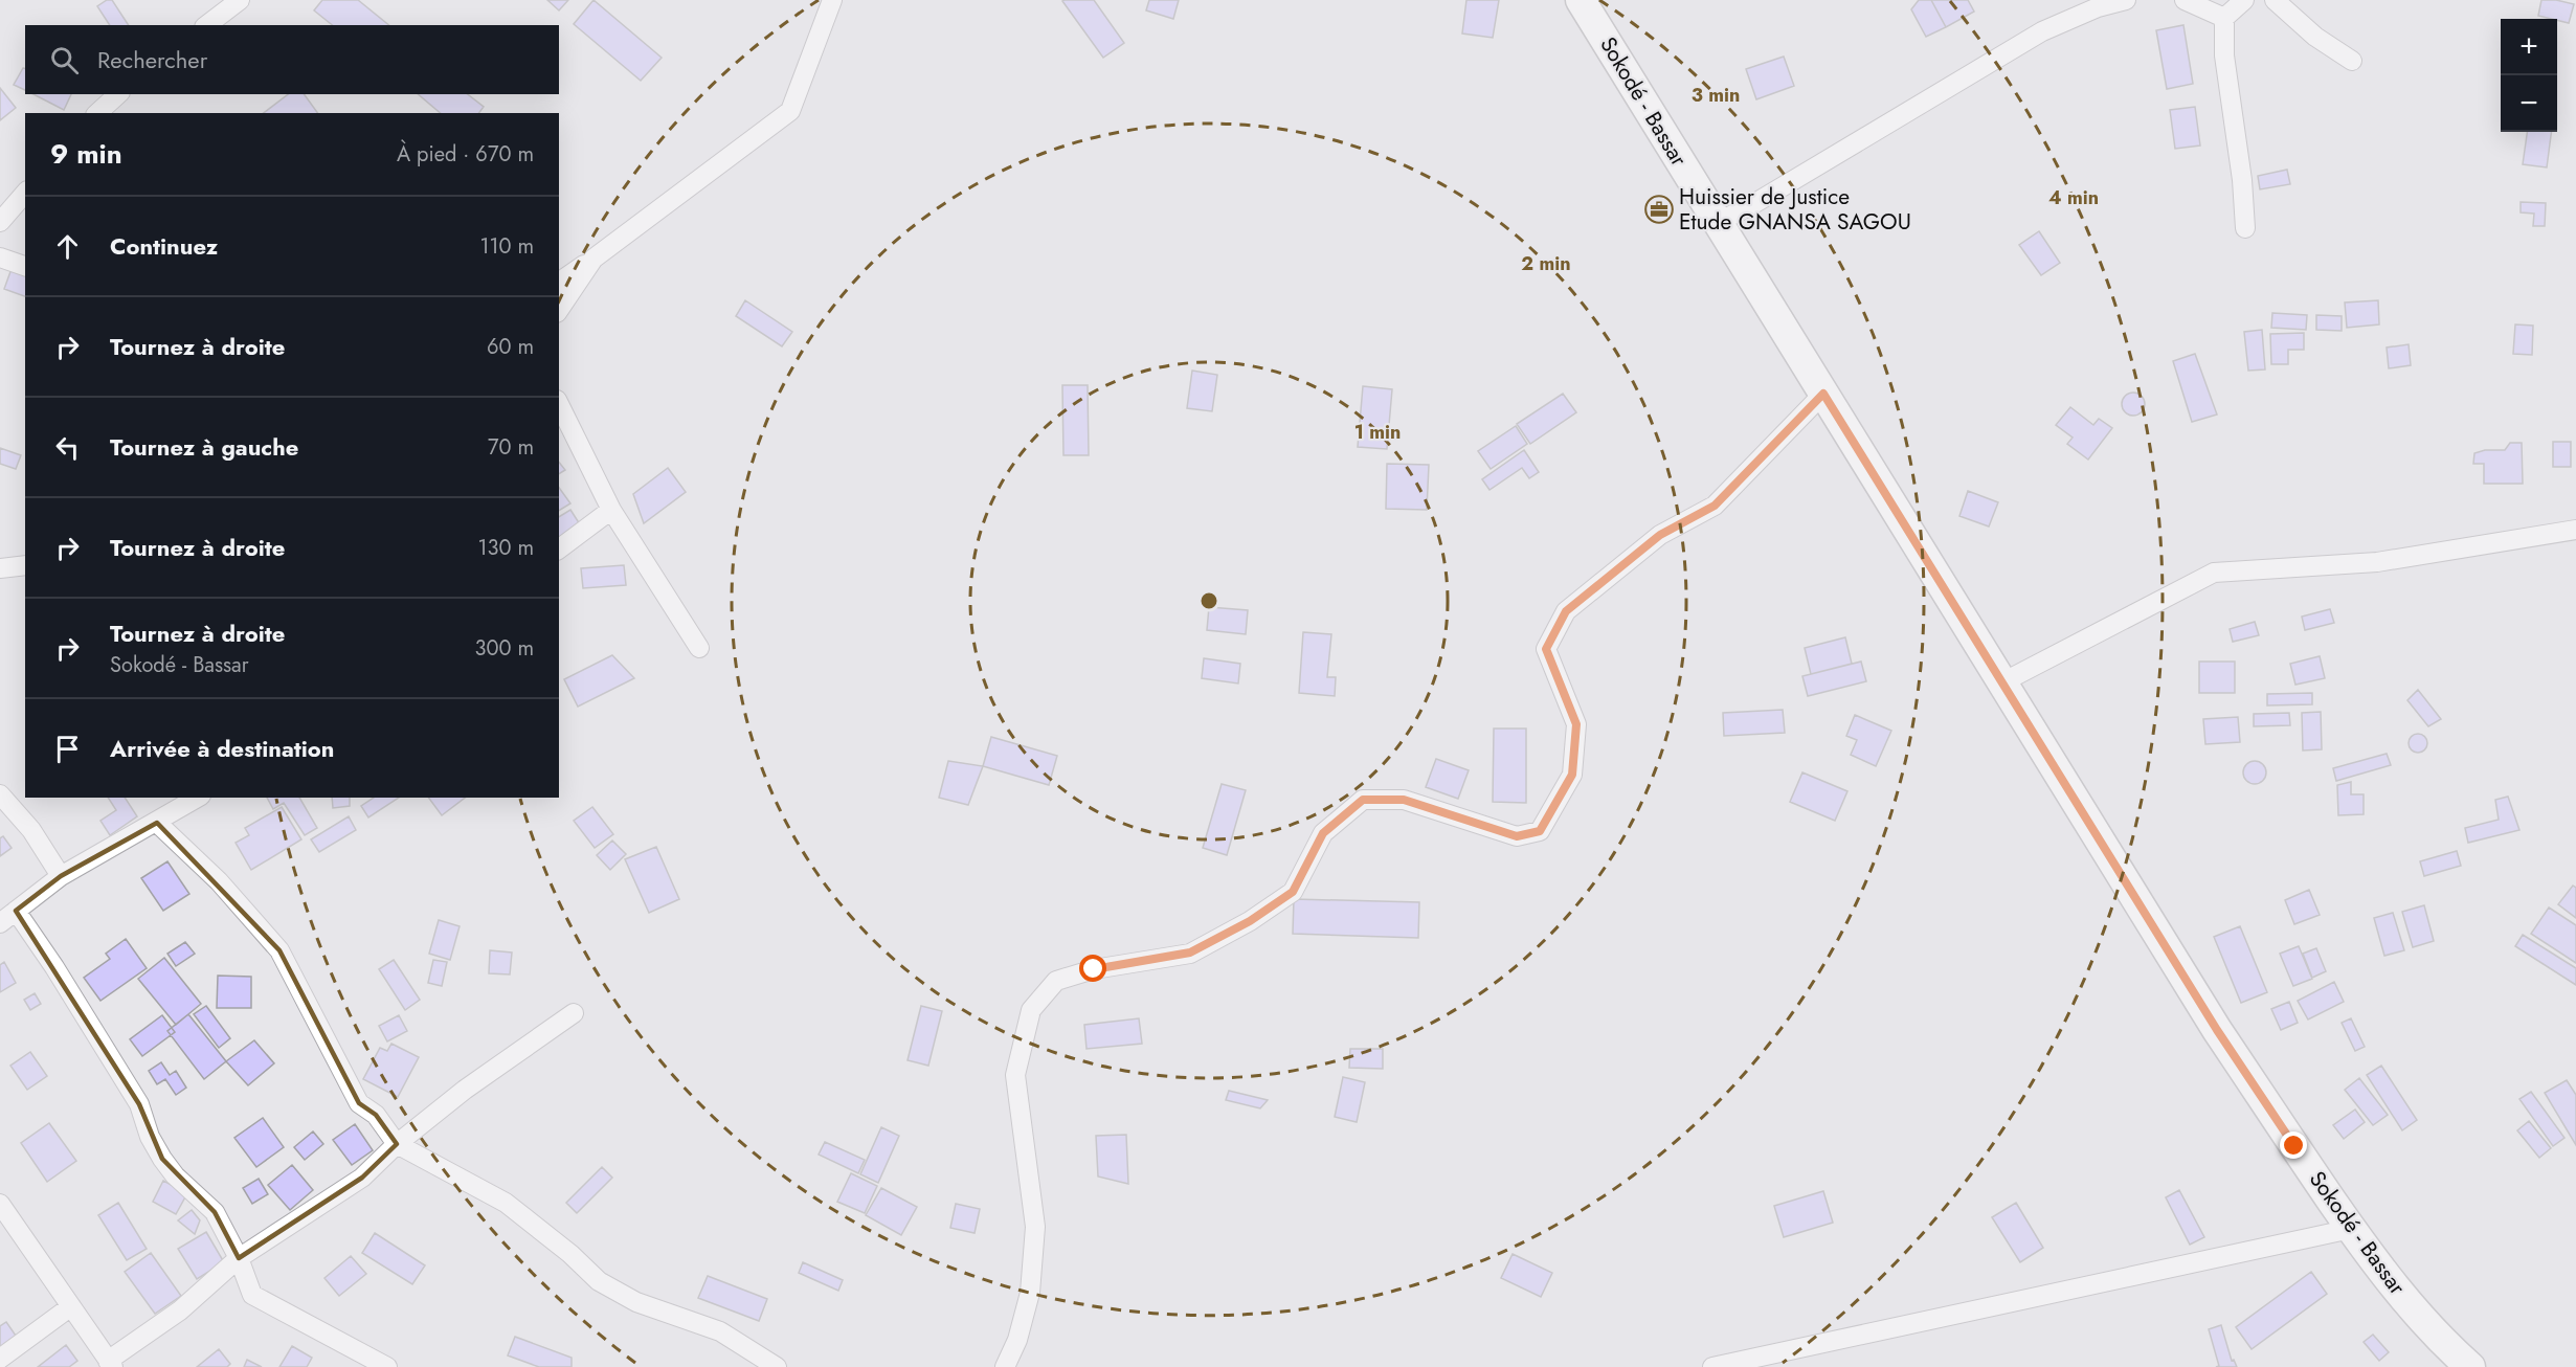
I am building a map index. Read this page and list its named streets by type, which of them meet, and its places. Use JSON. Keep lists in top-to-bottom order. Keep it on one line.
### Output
{"streets":{"main road":["Sokodé - Bassar"]},"places":{"office":["Huissier de Justice Etude GNANSA SAGOU"]},"page":{"map_buttons":["+","−"],"search":"Rechercher","heading":["9 min","À pied · 670 m"],"list":[["Continuez","110 m"],["Tournez à droite","60 m"],["Tournez à gauche","70 m"],["Tournez à droite","130 m"],["Tournez à droite","Sokodé - Bassar","300 m"],"Arrivée à destination"]},"rings":["3 min","4 min","2 min","1 min"]}
